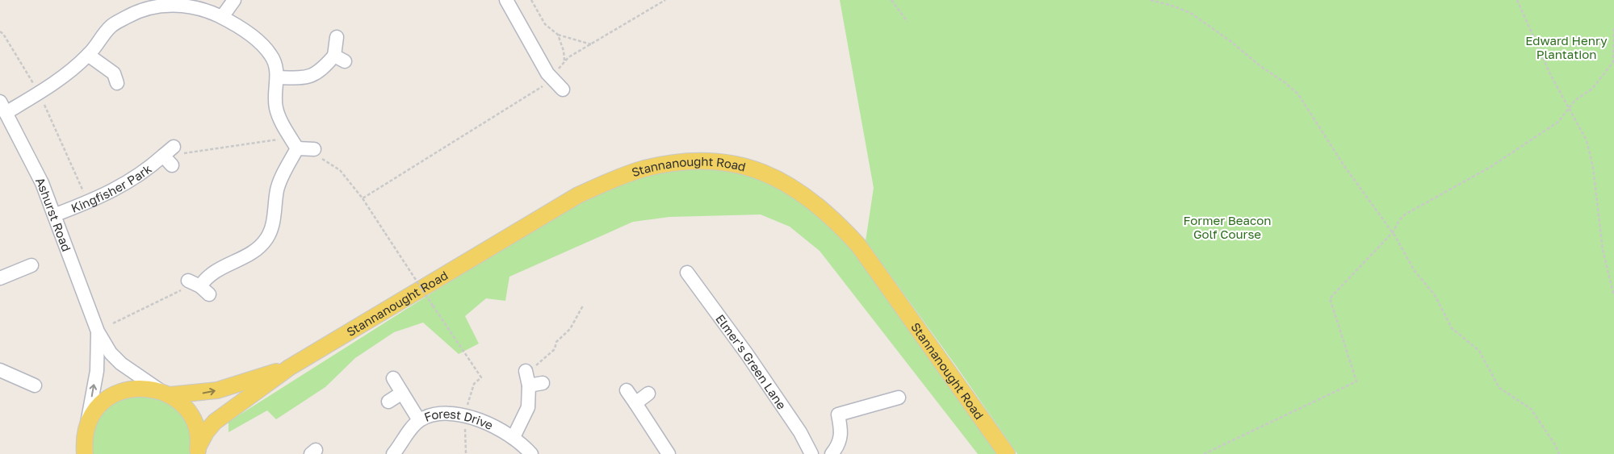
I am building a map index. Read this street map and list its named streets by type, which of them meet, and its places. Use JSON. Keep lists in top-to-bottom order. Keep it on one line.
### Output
{"streets":{"main road":["Stannanought Road"],"street":["Kingfisher Park","Ashurst Road","Elmer's Green Lane","Forest Drive"]},"crossings":[["Stannanought Road","Ashurst Road"],["Kingfisher Park","Ashurst Road"]],"parks":["Edward Henry Plantation","Former Beacon Golf Course"]}
